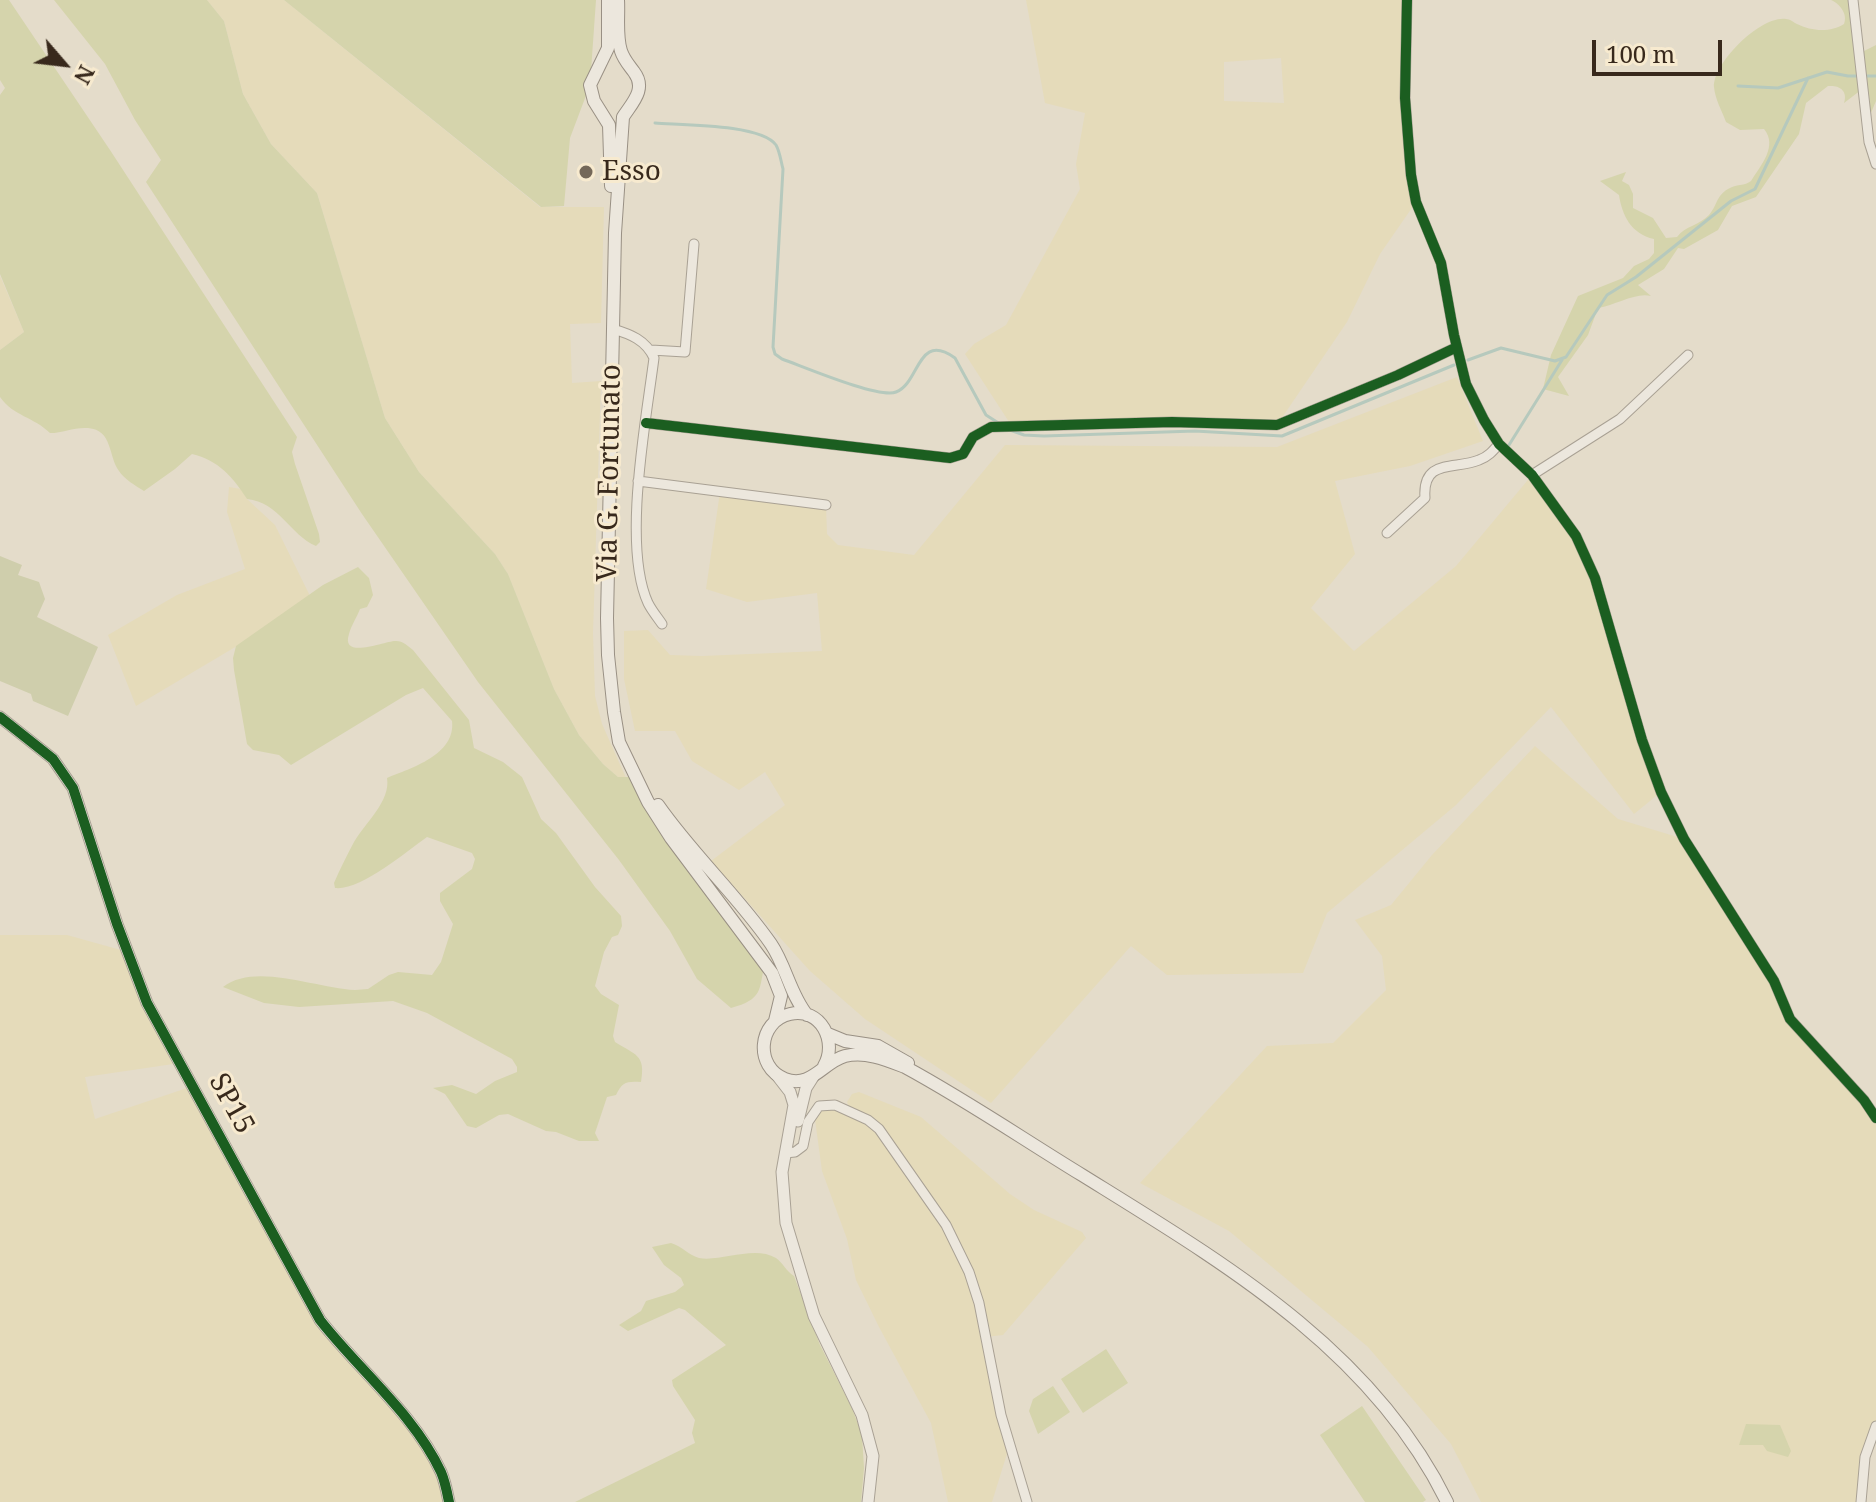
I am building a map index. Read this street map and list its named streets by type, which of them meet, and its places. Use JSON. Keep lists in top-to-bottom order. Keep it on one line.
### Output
{"streets":{"main road":["Via G. Fortunato"],"street":["SP15"]},"places":["Esso"],"scale_bar":"100 m","north":"bottom right"}
